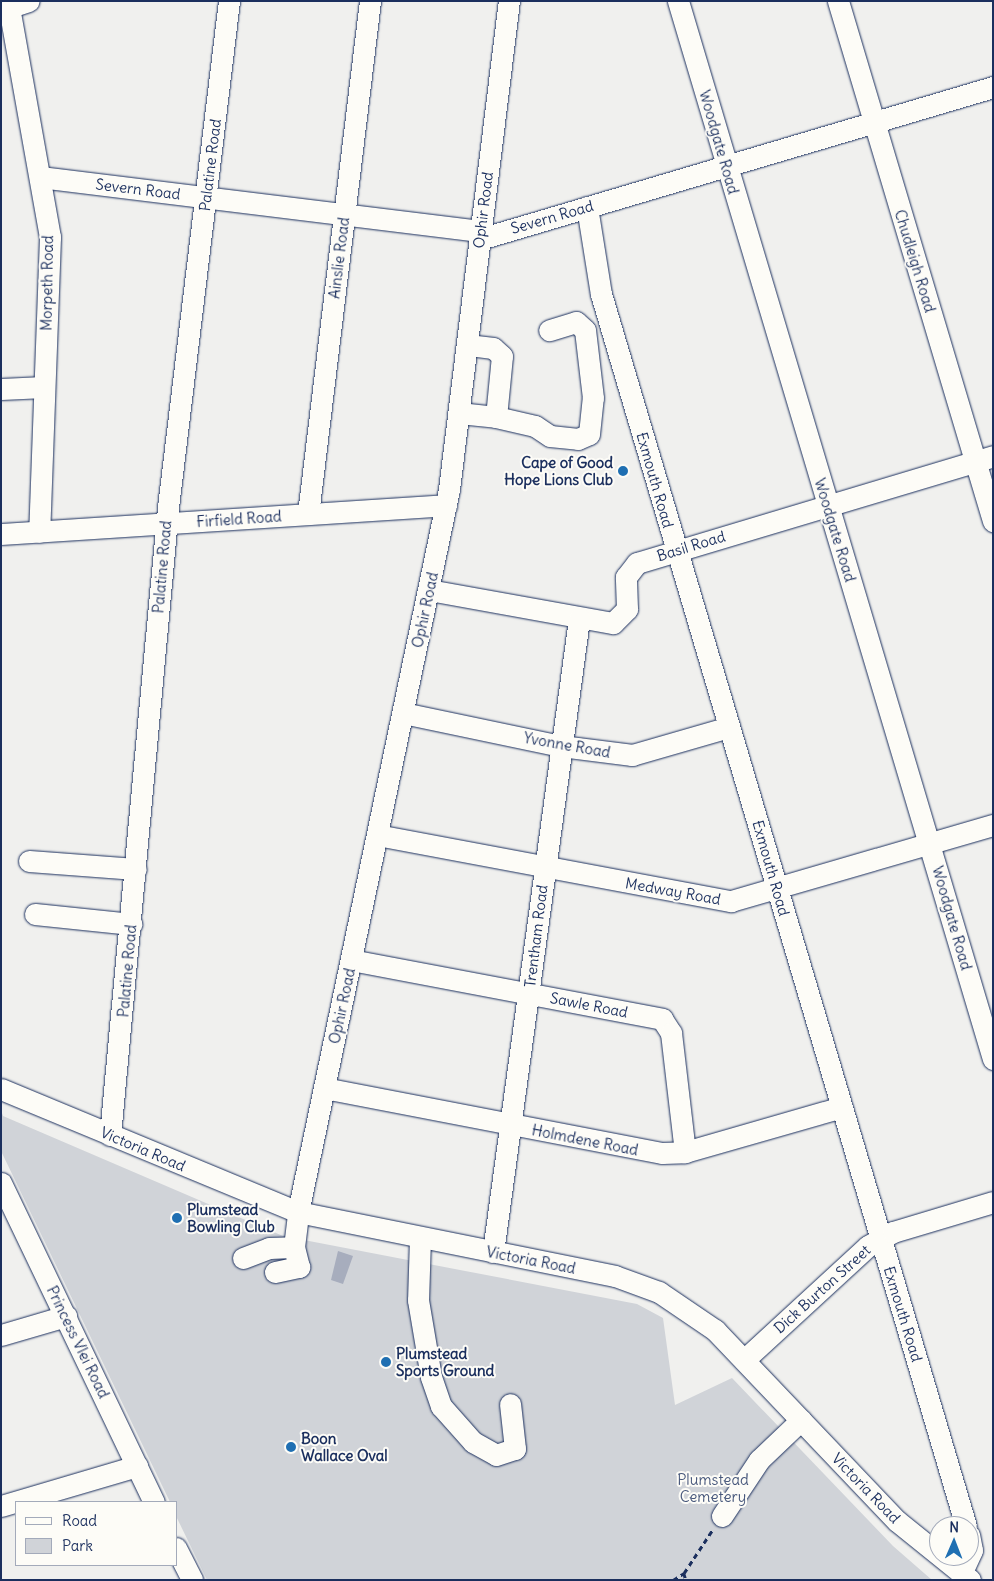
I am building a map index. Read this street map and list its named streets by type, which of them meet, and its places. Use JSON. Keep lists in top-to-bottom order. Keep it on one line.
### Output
{"streets":{"street":["Woodgate Road","Palatine Road","Severn Road","Ophir Road","Ainslie Road","Chudleigh Road","Morpeth Road","Exmouth Road","Firfield Road","Basil Road","Yvonne Road","Medway Road","Trentham Road","Sawle Road","Holmdene Road","Victoria Road","Dick Burton Street","Princess Vlei Road"]},"crossings":[["Woodgate Road","Severn Road"],["Woodgate Road","Basil Road"],["Woodgate Road","Medway Road"],["Palatine Road","Severn Road"],["Palatine Road","Firfield Road"],["Palatine Road","Victoria Road"],["Severn Road","Ophir Road"],["Severn Road","Ainslie Road"],["Severn Road","Chudleigh Road"],["Severn Road","Morpeth Road"],["Severn Road","Exmouth Road"],["Ophir Road","Firfield Road"],["Ophir Road","Basil Road"],["Ophir Road","Yvonne Road"],["Ophir Road","Medway Road"],["Ophir Road","Sawle Road"],["Ophir Road","Holmdene Road"],["Ophir Road","Victoria Road"],["Ainslie Road","Firfield Road"],["Chudleigh Road","Basil Road"],["Morpeth Road","Firfield Road"],["Exmouth Road","Basil Road"],["Exmouth Road","Yvonne Road"],["Exmouth Road","Medway Road"],["Exmouth Road","Holmdene Road"],["Exmouth Road","Dick Burton Street"],["Basil Road","Trentham Road"],["Yvonne Road","Trentham Road"],["Medway Road","Trentham Road"],["Trentham Road","Sawle Road"],["Trentham Road","Holmdene Road"],["Trentham Road","Victoria Road"],["Sawle Road","Holmdene Road"],["Victoria Road","Dick Burton Street"]],"parks":["Plumstead Cemetery"],"places":["Cape of Good Hope Lions Club","Plumstead Bowling Club","Plumstead Sports Ground","Boon Wallace Oval"],"legend":["Road","Park"],"north":"top"}
